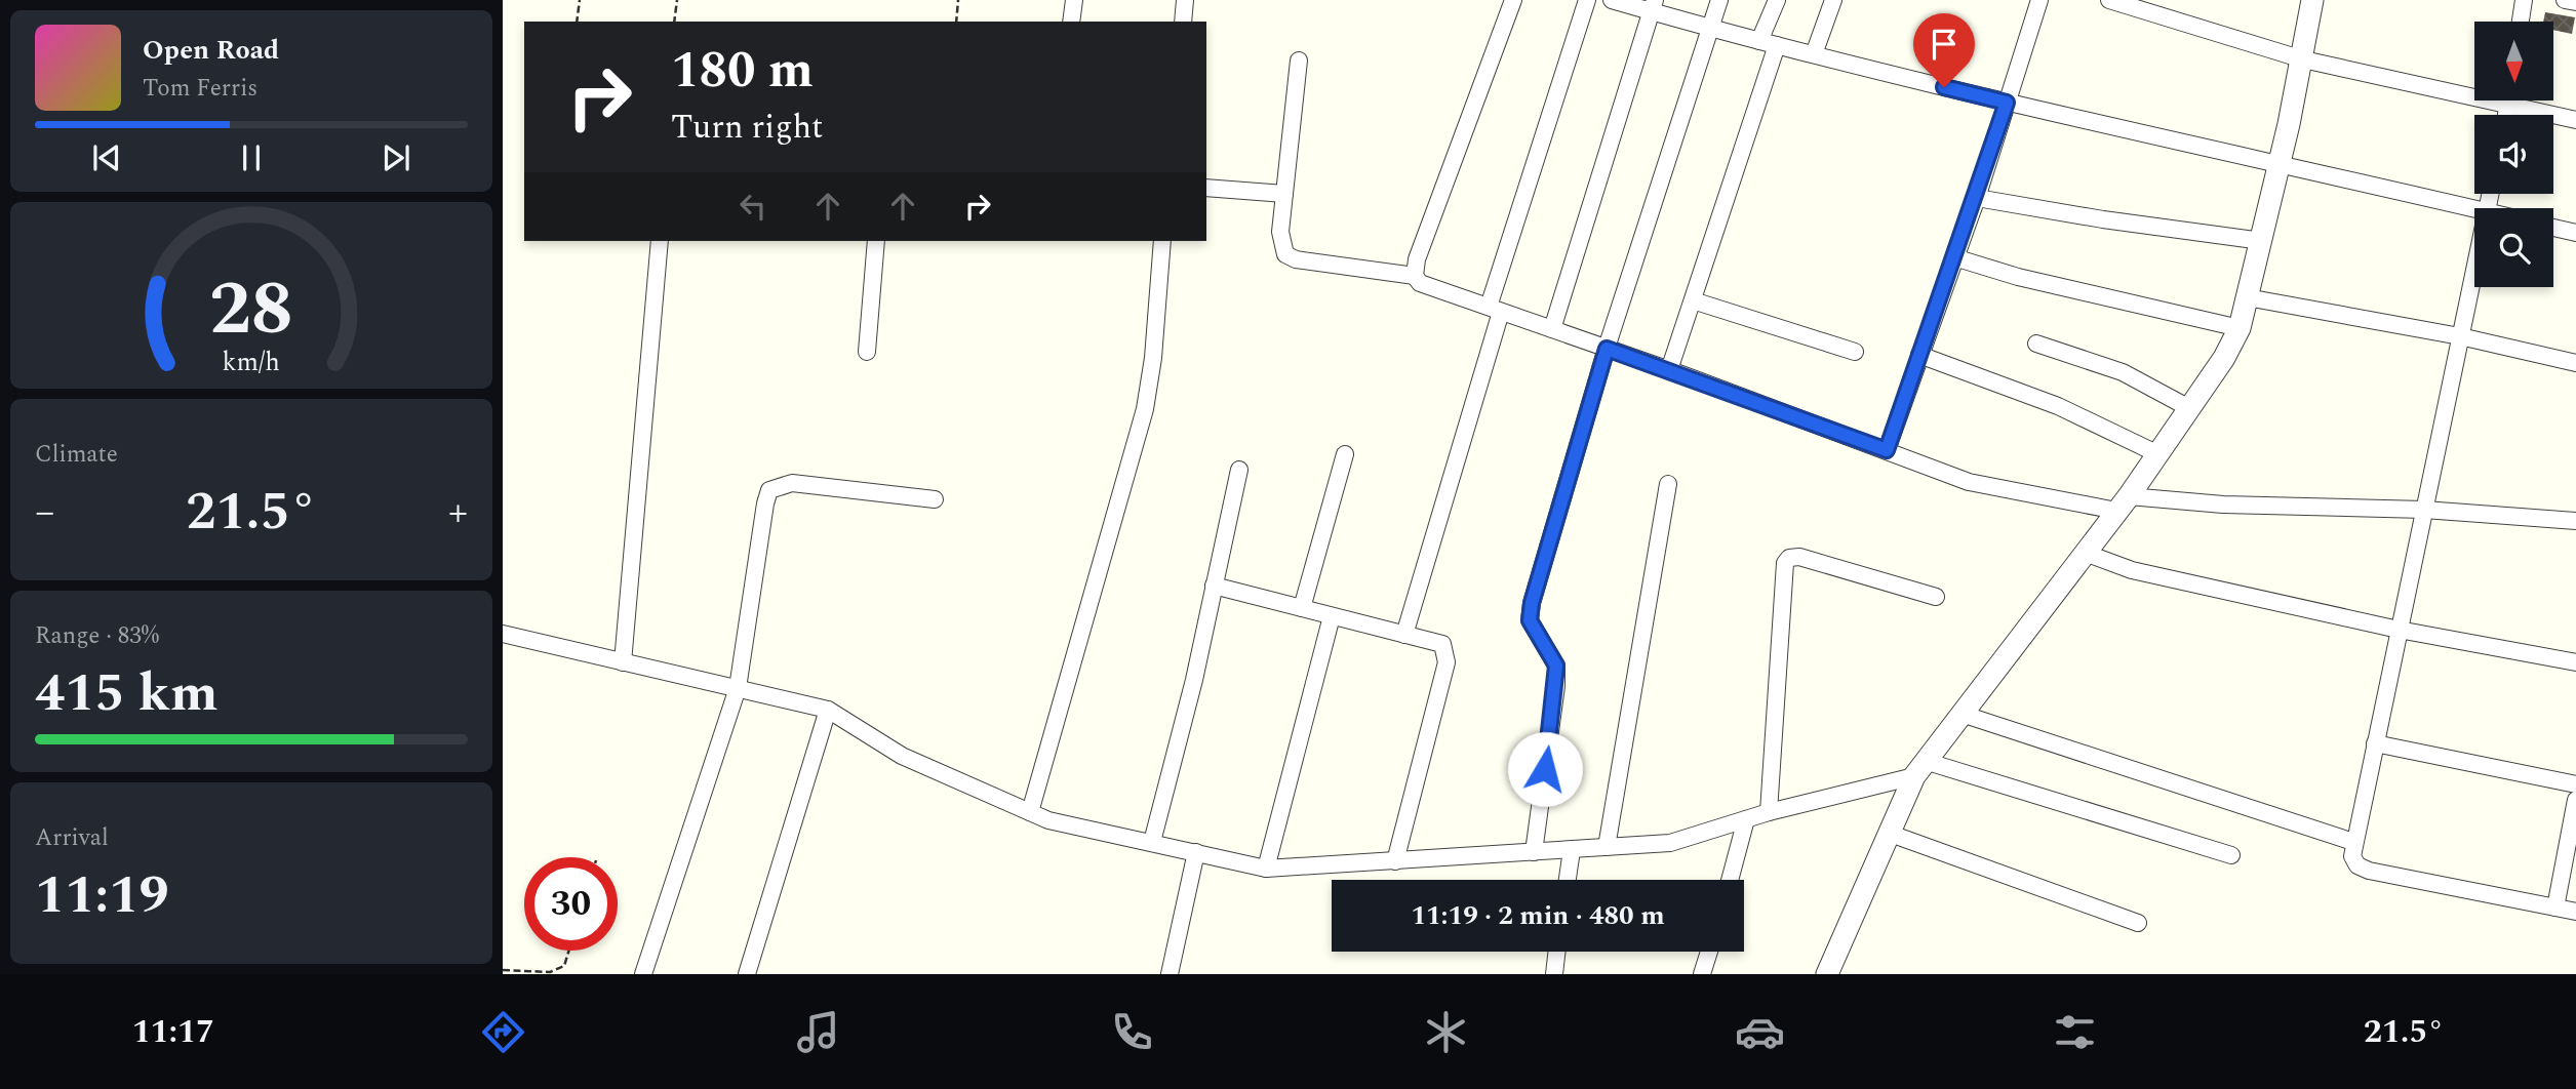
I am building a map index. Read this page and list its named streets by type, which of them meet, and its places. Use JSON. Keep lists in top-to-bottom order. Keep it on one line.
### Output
{"north":"bottom","page":{"turn":["180 m","Turn right"],"song":["Open Road","Tom Ferris"],"tile":["Climate",["Range · 83%","415 km"],["Arrival","11:19"]],"heat":["−","21.5°","+"],"limit":"30","trip":"11:19 · 2 min · 480 m","tabs":["11:17","21.5°"],"gauge":["28","km/h"]}}
